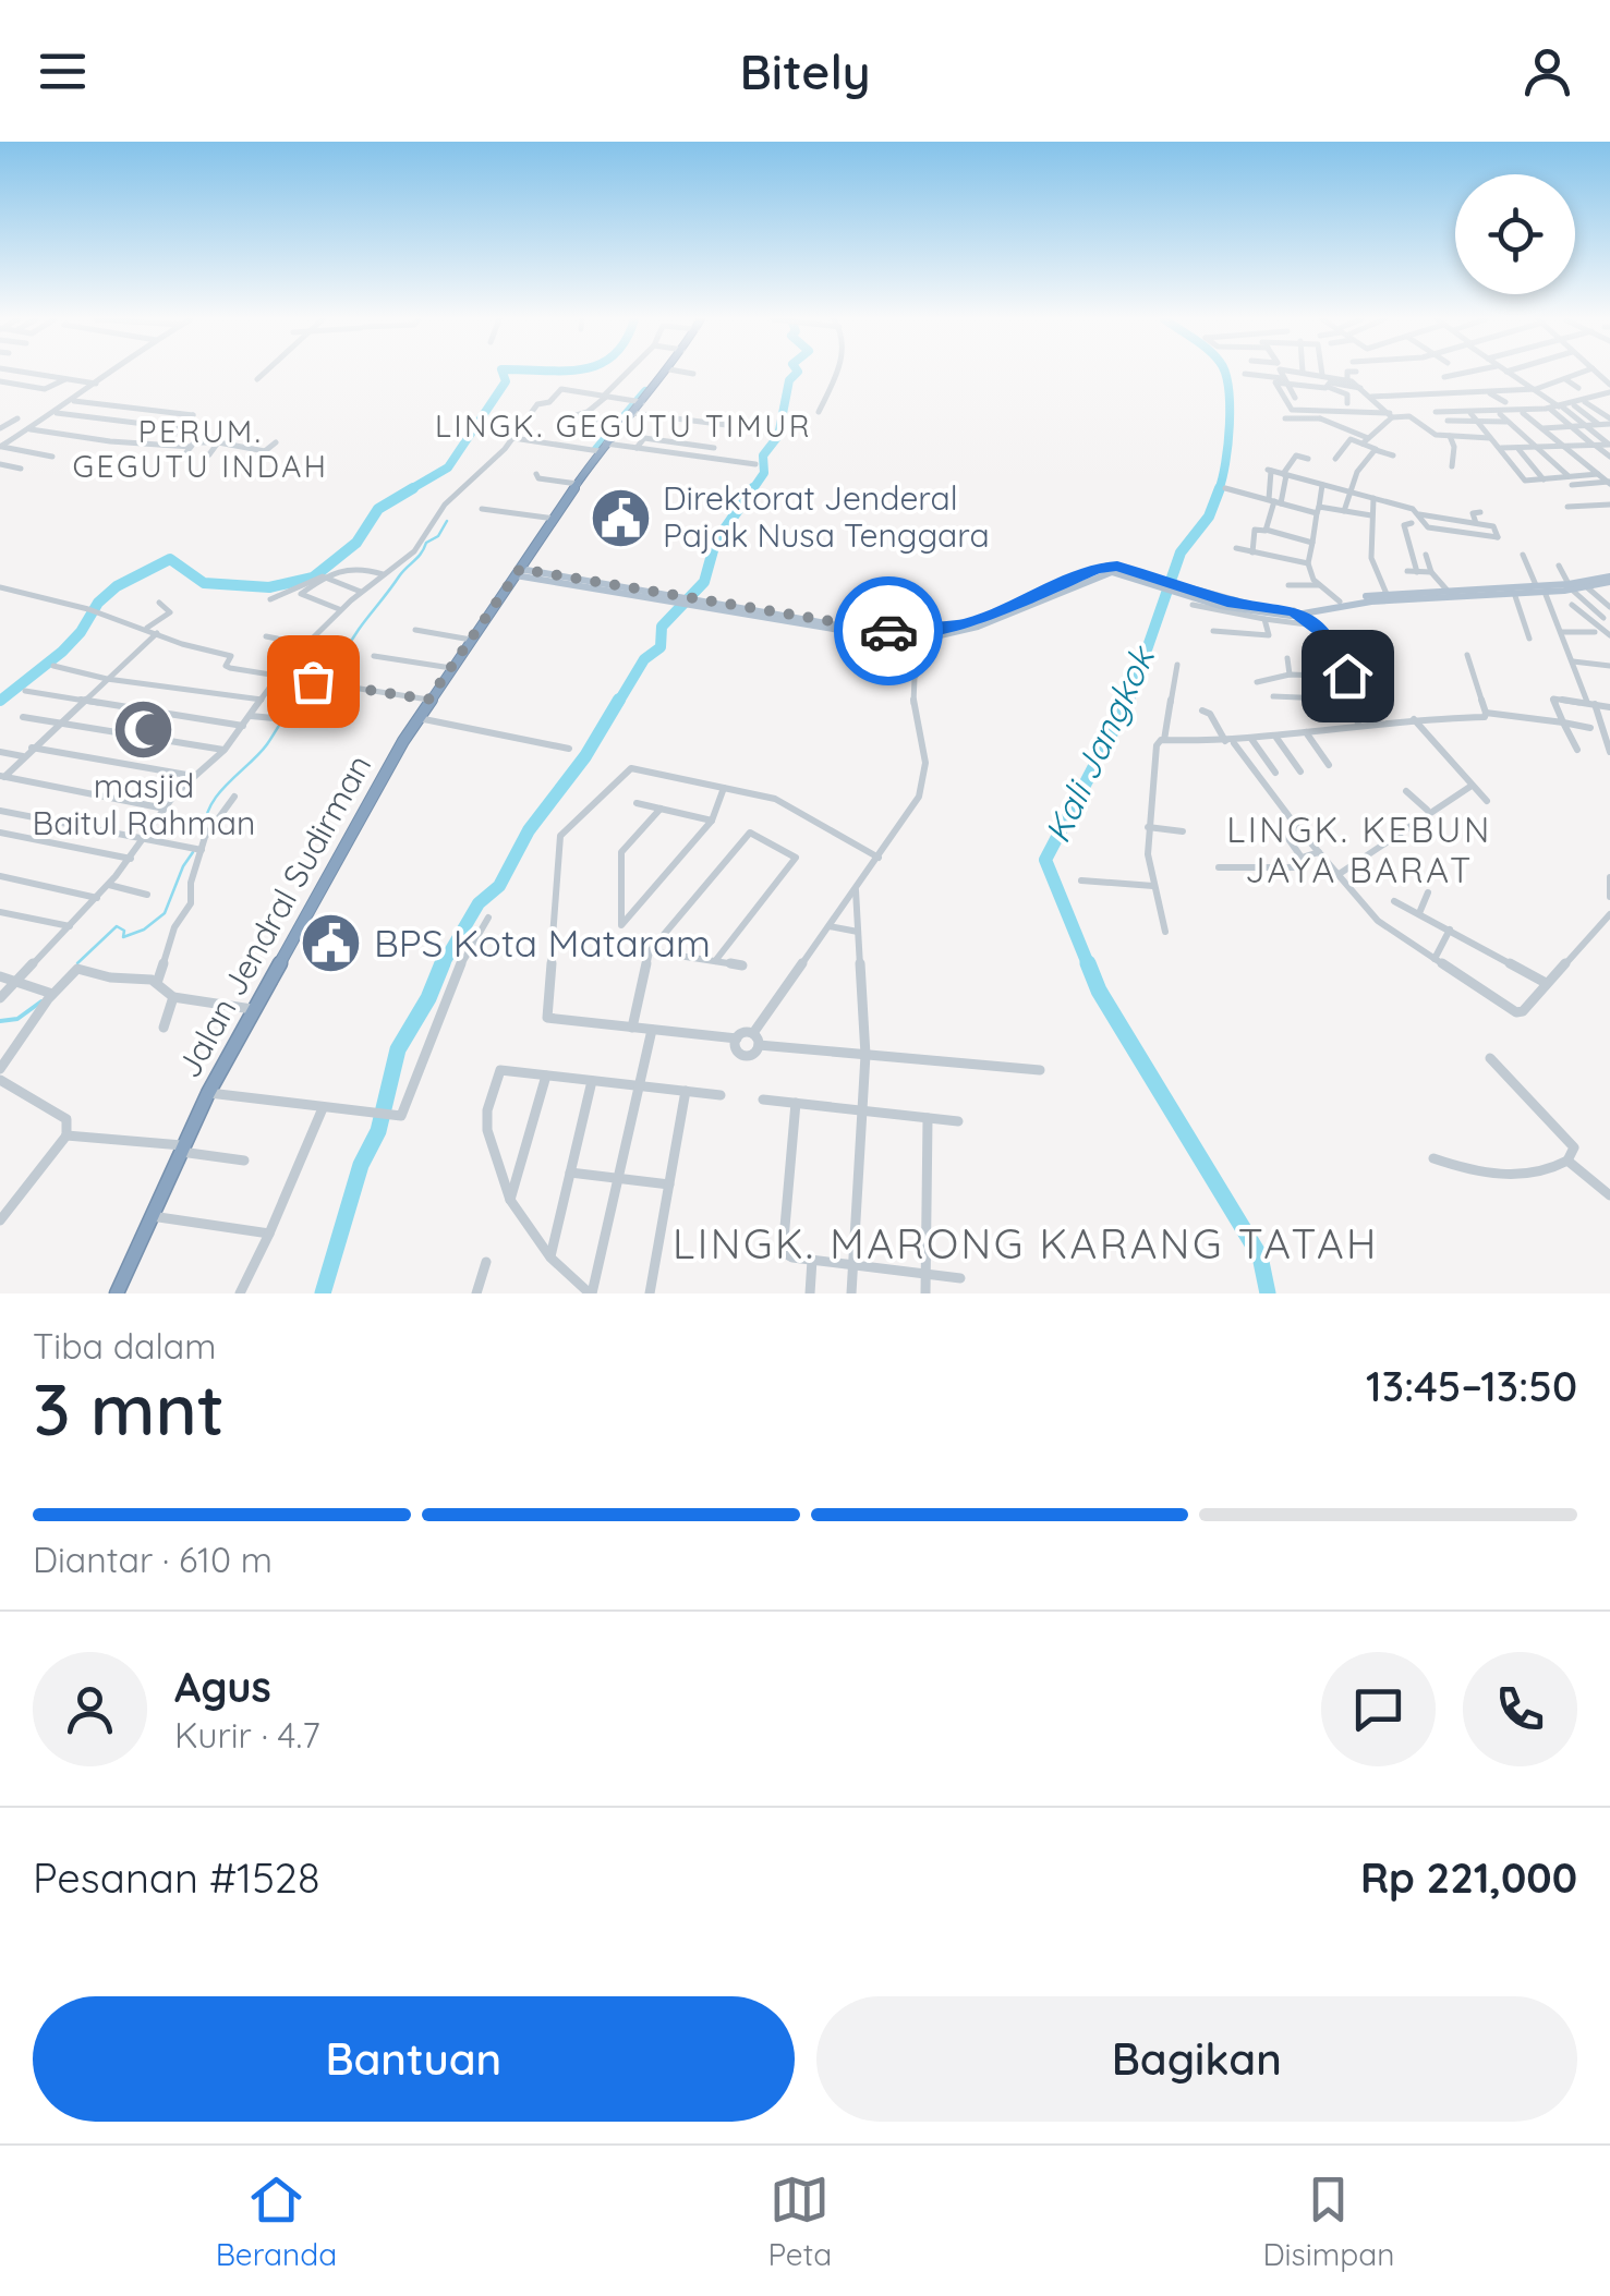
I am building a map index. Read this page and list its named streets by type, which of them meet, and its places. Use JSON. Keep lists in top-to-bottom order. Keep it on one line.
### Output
{"streets":{"highway":["Jalan Jendral Sudirman"]},"districts":["LINGK. GEGUTU TIMUR","PERUM. GEGUTU INDAH","LINGK. KEBUN JAYA BARAT","LINGK. MARONG KARANG TATAH"],"water":["Kali Jangkok"],"places":{"public building":["Direktorat Jenderal Pajak Nusa Tenggara","BPS Kota Mataram"],"mosque":["masjid Baitul Rahman"]},"page":{"header":"Bitely","heading":["3 mnt","Tiba dalam","13:45–13:50"],"panel":["Agus","Kurir · 4.7","Pesanan #1528","Rp 221,000"],"bar":"Diantar · 610 m","buttons":["Bantuan","Bagikan"],"tabs":["Beranda","Peta","Disimpan"]}}
